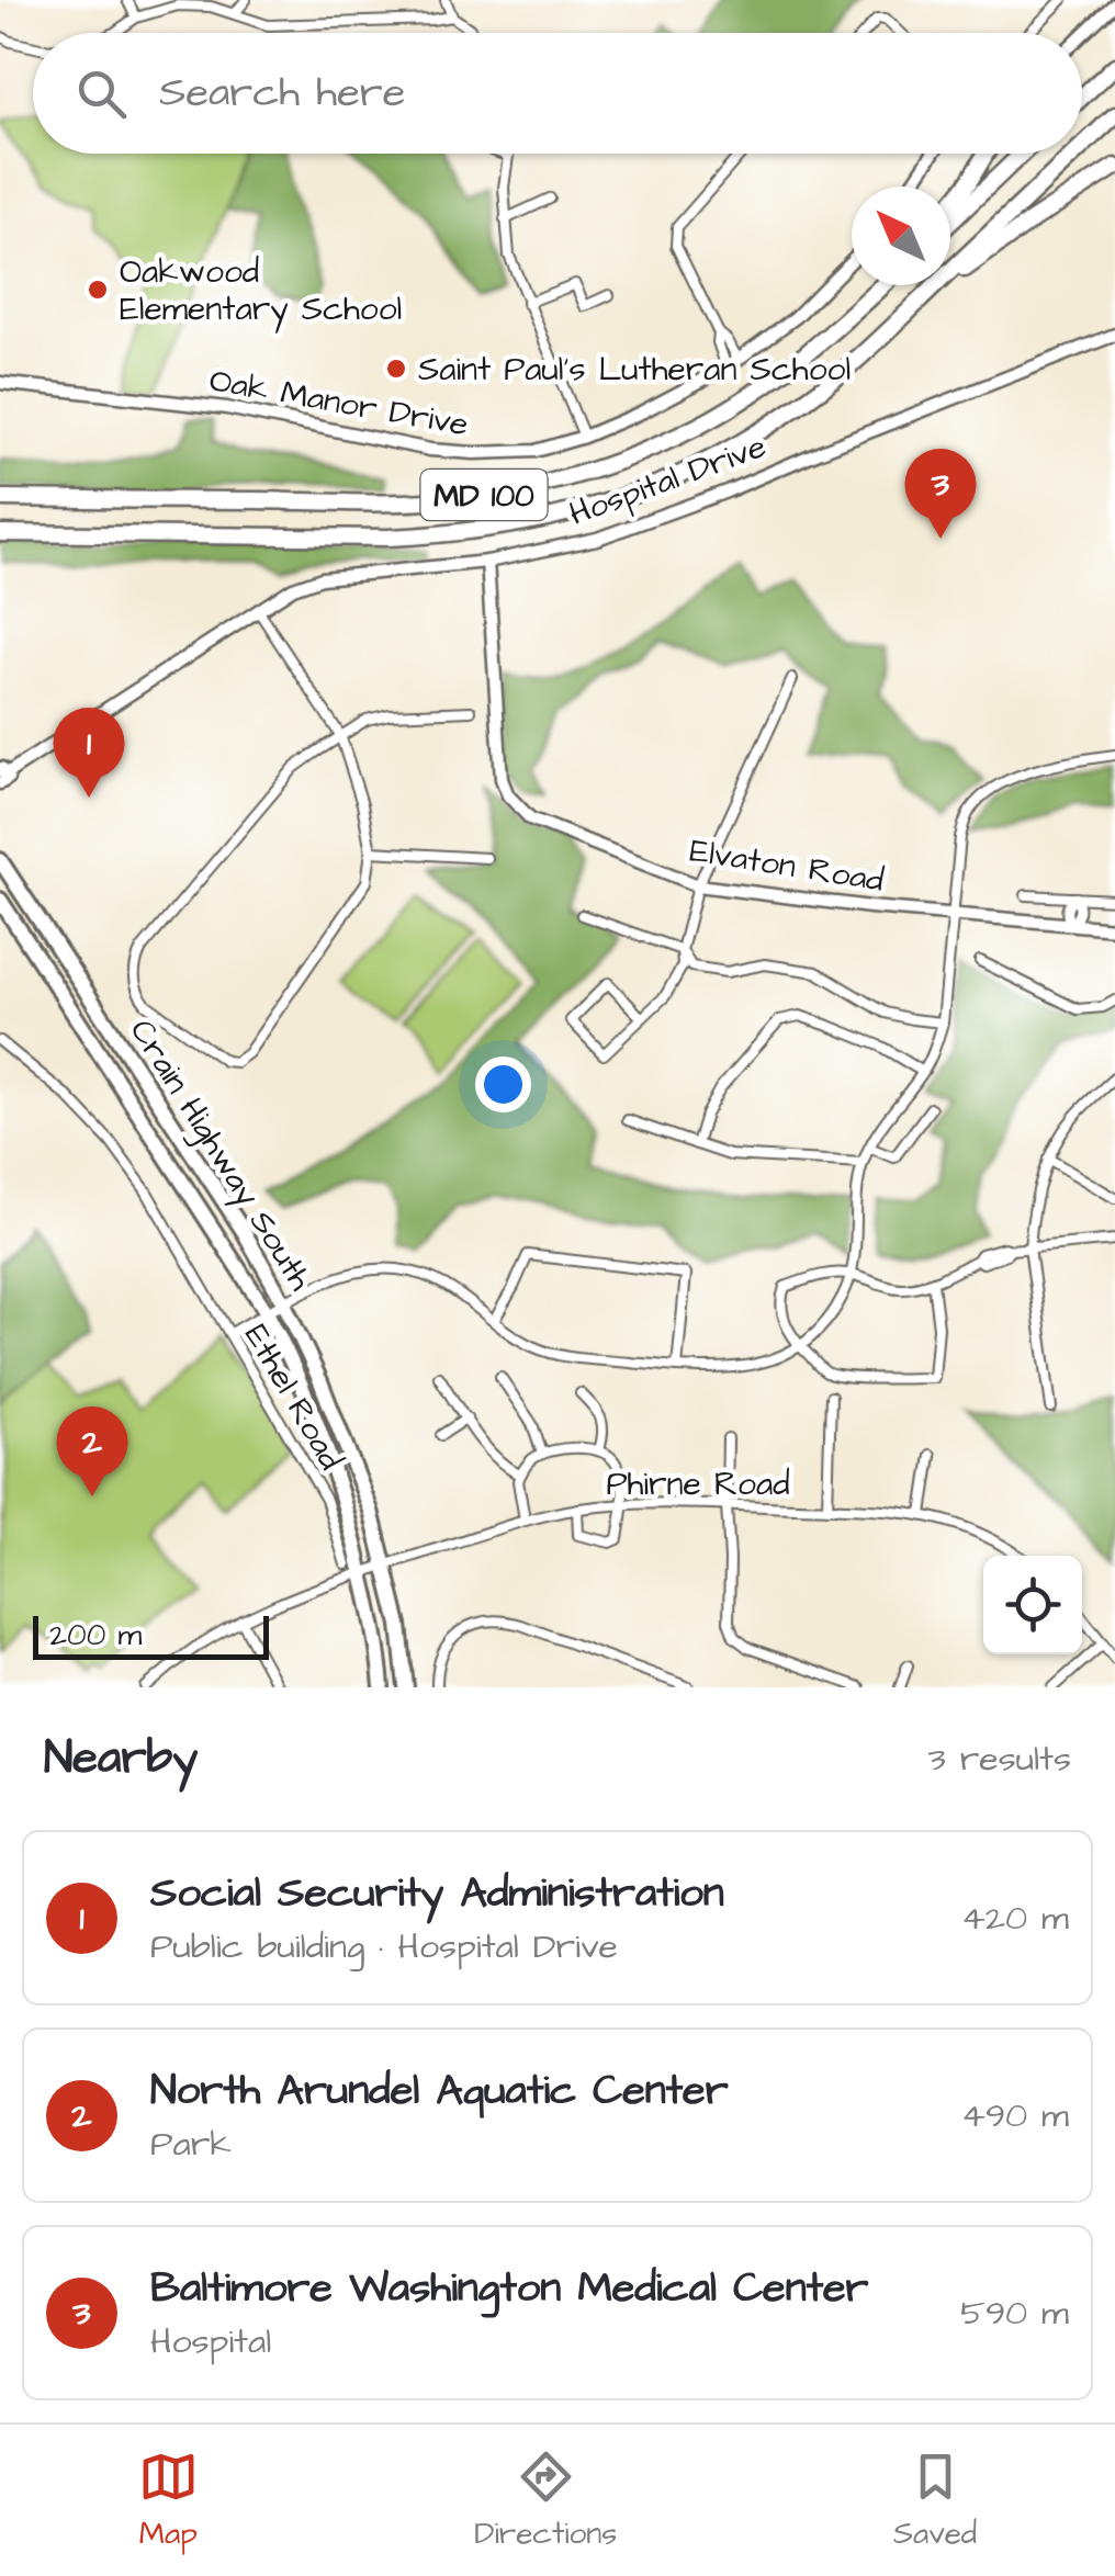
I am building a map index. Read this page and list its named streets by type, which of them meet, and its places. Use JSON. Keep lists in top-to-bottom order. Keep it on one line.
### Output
{"streets":{"highway":["MD 100"],"main road":["Crain Highway South"],"street":["Oak Manor Drive","Hospital Drive","Elvaton Road","Ethel Road","Phirne Road"]},"crossings":[["Hospital Drive","Elvaton Road"],["Crain Highway South","Ethel Road"],["Crain Highway South","Phirne Road"]],"places":["Oakwood Elementary School","Saint Paul's Lutheran School"],"scale_bar":"200 m","north":"top left","page":{"search":"Search here","pins":["3","1","2"],"scale":"200 m","heading":["Nearby","3 results"],"list":[{"mark":"1","name":"Social Security Administration","note":"Public building · Hospital Drive","value":"420 m"},{"mark":"2","name":"North Arundel Aquatic Center","note":"Park","value":"490 m"},{"mark":"3","name":"Baltimore Washington Medical Center","note":"Hospital","value":"590 m"}],"nav":["Map","Directions","Saved"]}}
